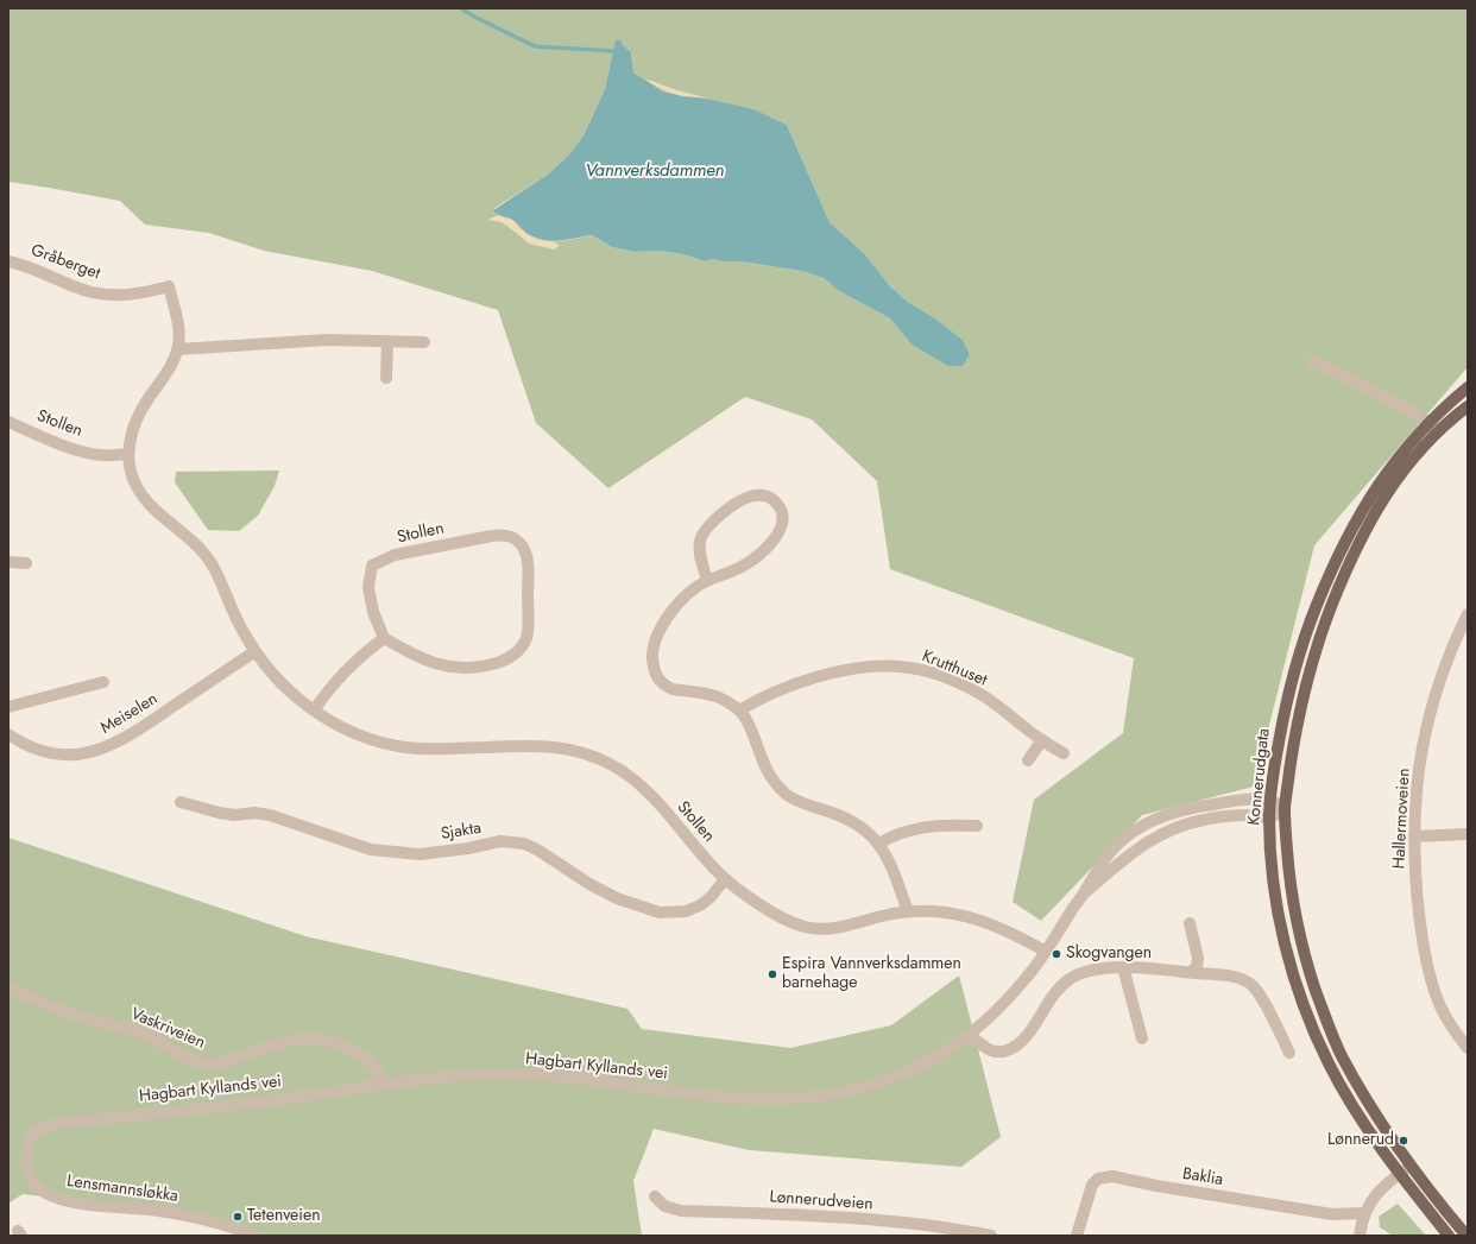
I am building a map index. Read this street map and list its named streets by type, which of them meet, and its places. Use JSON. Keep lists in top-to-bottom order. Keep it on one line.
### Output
{"streets":{"main road":["Konnerudgata"],"street":["Gråberget","Stollen","Krutthuset","Meiselen","Hallermoveien","Sjakta","Vaskriveien","Hagbart Kyllands vei","Baklia","Lensmannsløkka","Lønnerudveien"]},"crossings":[["Gråberget","Stollen"],["Stollen","Meiselen"],["Stollen","Sjakta"],["Stollen","Hagbart Kyllands vei"],["Konnerudgata","Hagbart Kyllands vei"],["Vaskriveien","Hagbart Kyllands vei"],["Hagbart Kyllands vei","Lensmannsløkka"]],"water":["Vannverksdammen"],"places":["Skogvangen","Espira Vannverksdammen barnehage","Lønnerud","Tetenveien"]}
